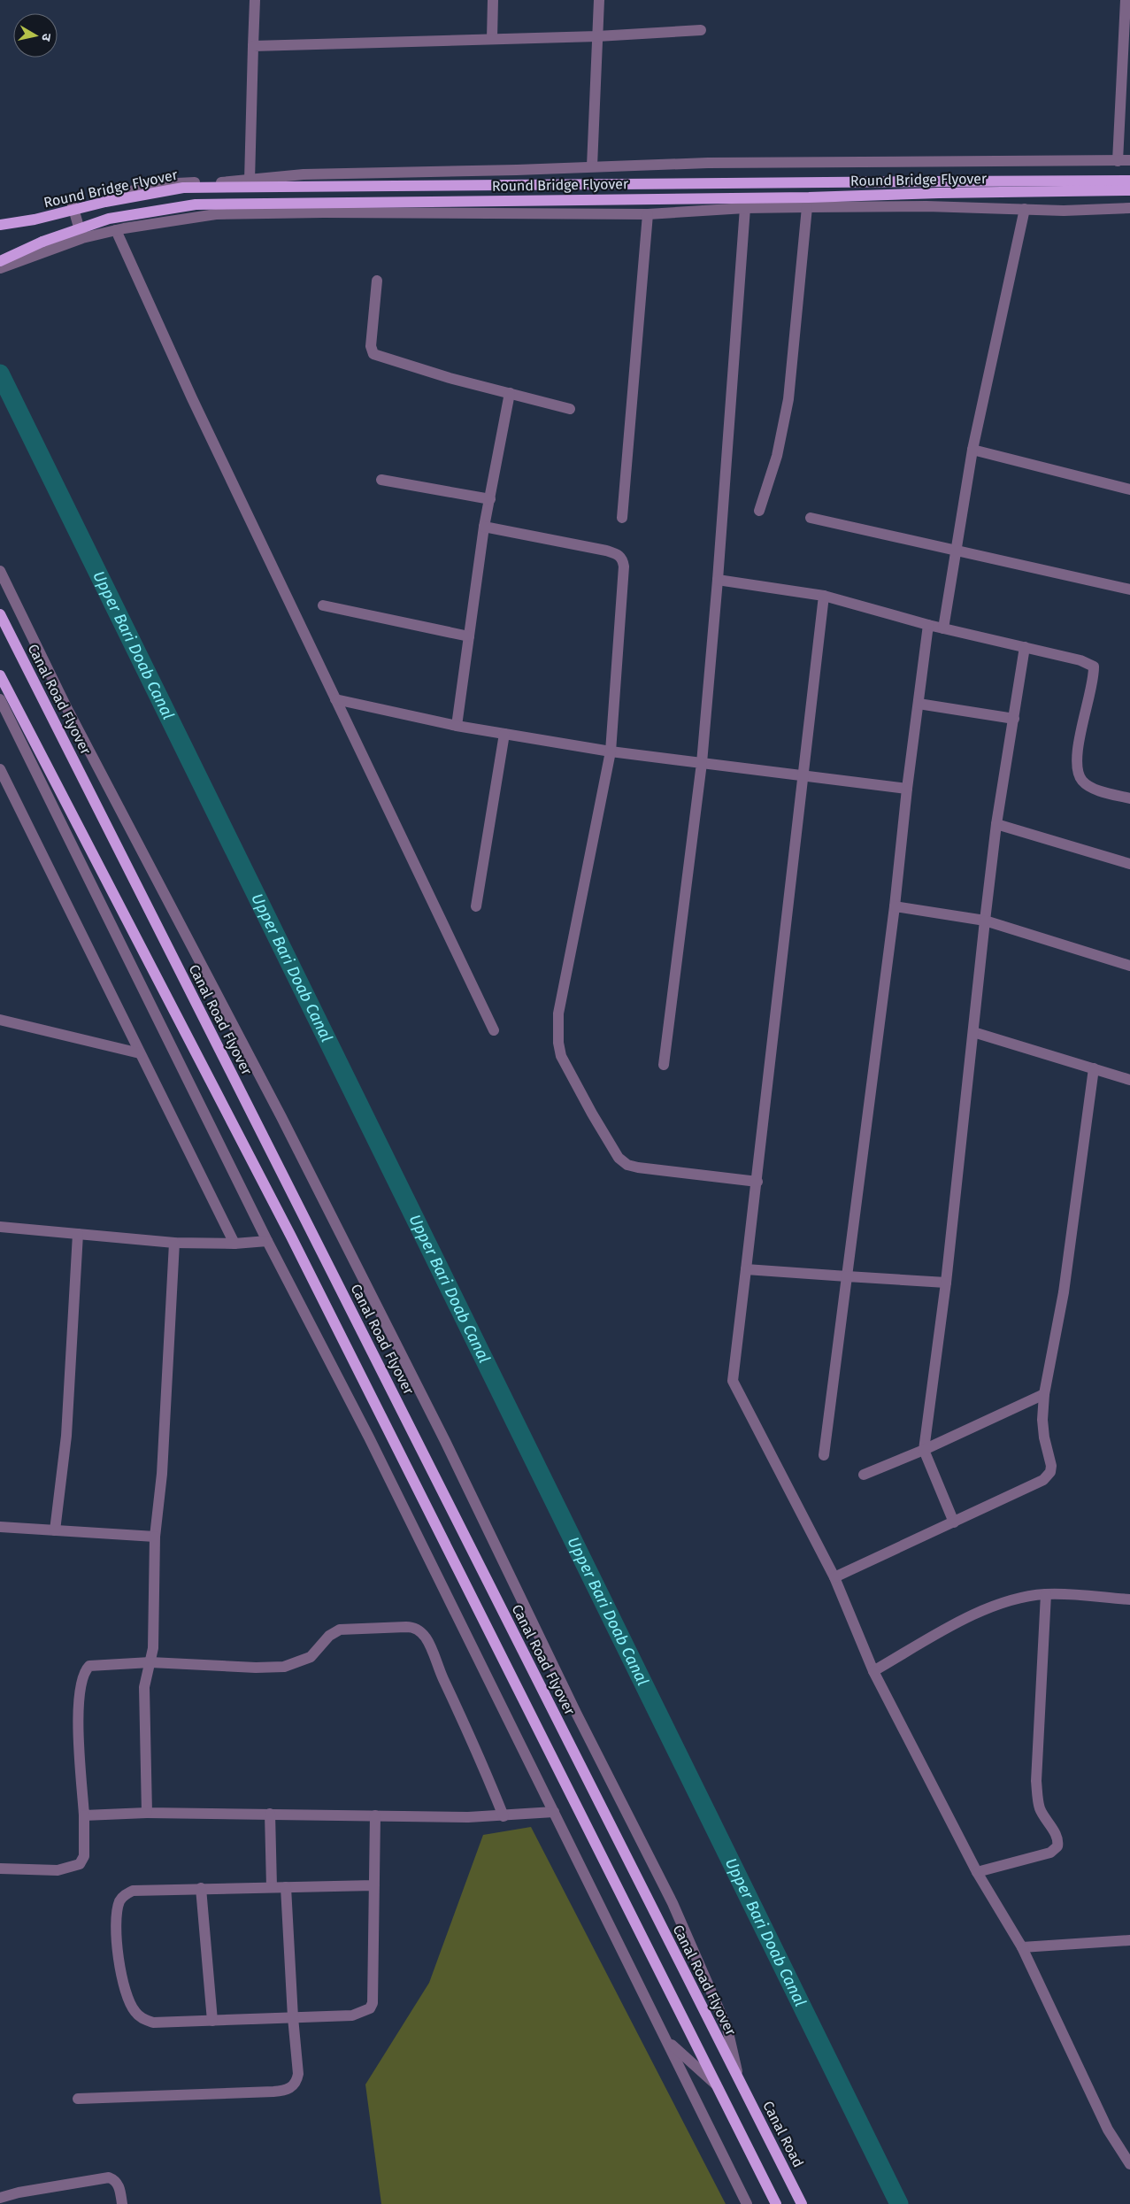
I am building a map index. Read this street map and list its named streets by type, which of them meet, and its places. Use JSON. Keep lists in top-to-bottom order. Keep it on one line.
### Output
{"streets":{"main road":["Round Bridge Flyover","Canal Road Flyover","Canal Road"]},"crossings":[["Canal Road Flyover","Canal Road"]],"water":["Upper Bari Doab Canal"],"north":"right"}
